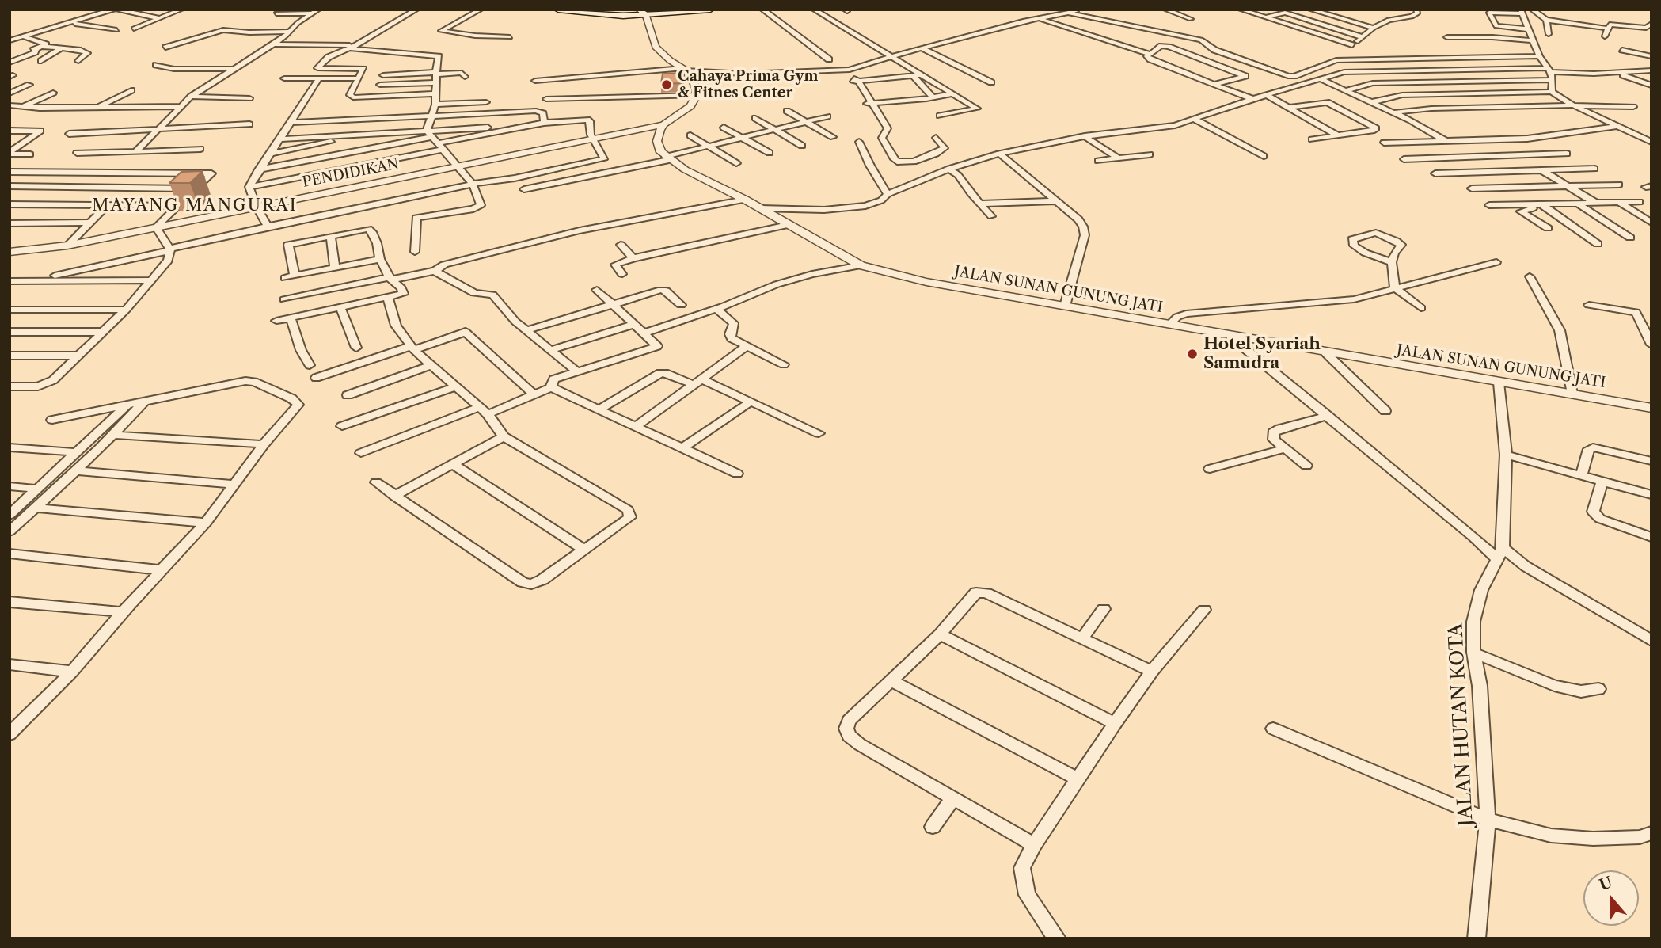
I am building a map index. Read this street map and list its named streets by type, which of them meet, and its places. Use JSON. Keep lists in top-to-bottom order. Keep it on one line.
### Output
{"streets":{"street":["PENDIDIKAN","JALAN SUNAN GUNUNG JATI","JALAN HUTAN KOTA"]},"crossings":[["JALAN SUNAN GUNUNG JATI","JALAN HUTAN KOTA"]],"districts":["MAYANG MANGURAI"],"places":["Cahaya Prima Gym & Fitnes Center","Hotel Syariah Samudra"],"north":"top"}
